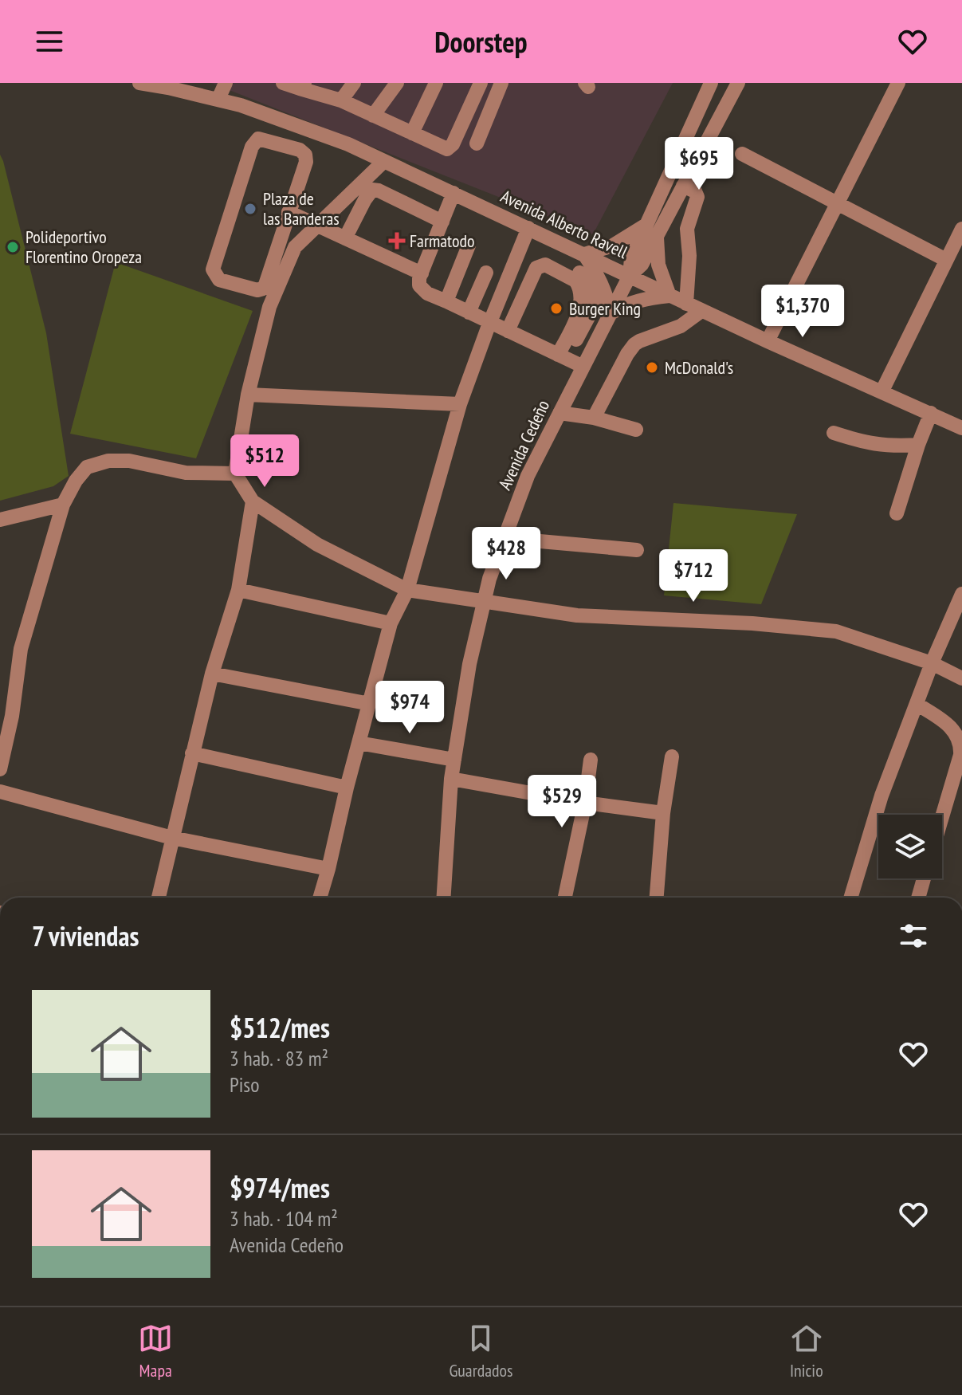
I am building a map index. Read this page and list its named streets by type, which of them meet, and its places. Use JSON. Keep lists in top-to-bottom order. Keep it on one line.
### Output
{"streets":{"street":["Avenida Alberto Ravell","Avenida Cedeño"]},"crossings":[["Avenida Alberto Ravell","Avenida Cedeño"]],"places":{"other":["Plaza de las Banderas","Polideportivo Florentino Oropeza","Burger King","McDonald's"],"health":["Farmatodo"]},"page":{"header":"Doorstep","price":["$695","$1,370","$512","$428","$712","$974","$529"],"heading":"7 viviendas","list":[{"name":"$512/mes","note":"3 hab. · 83 m² · Piso"},{"name":"$974/mes","note":"3 hab. · 104 m² · Avenida Cedeño"}],"tabs":["Mapa","Guardados","Inicio"]}}
